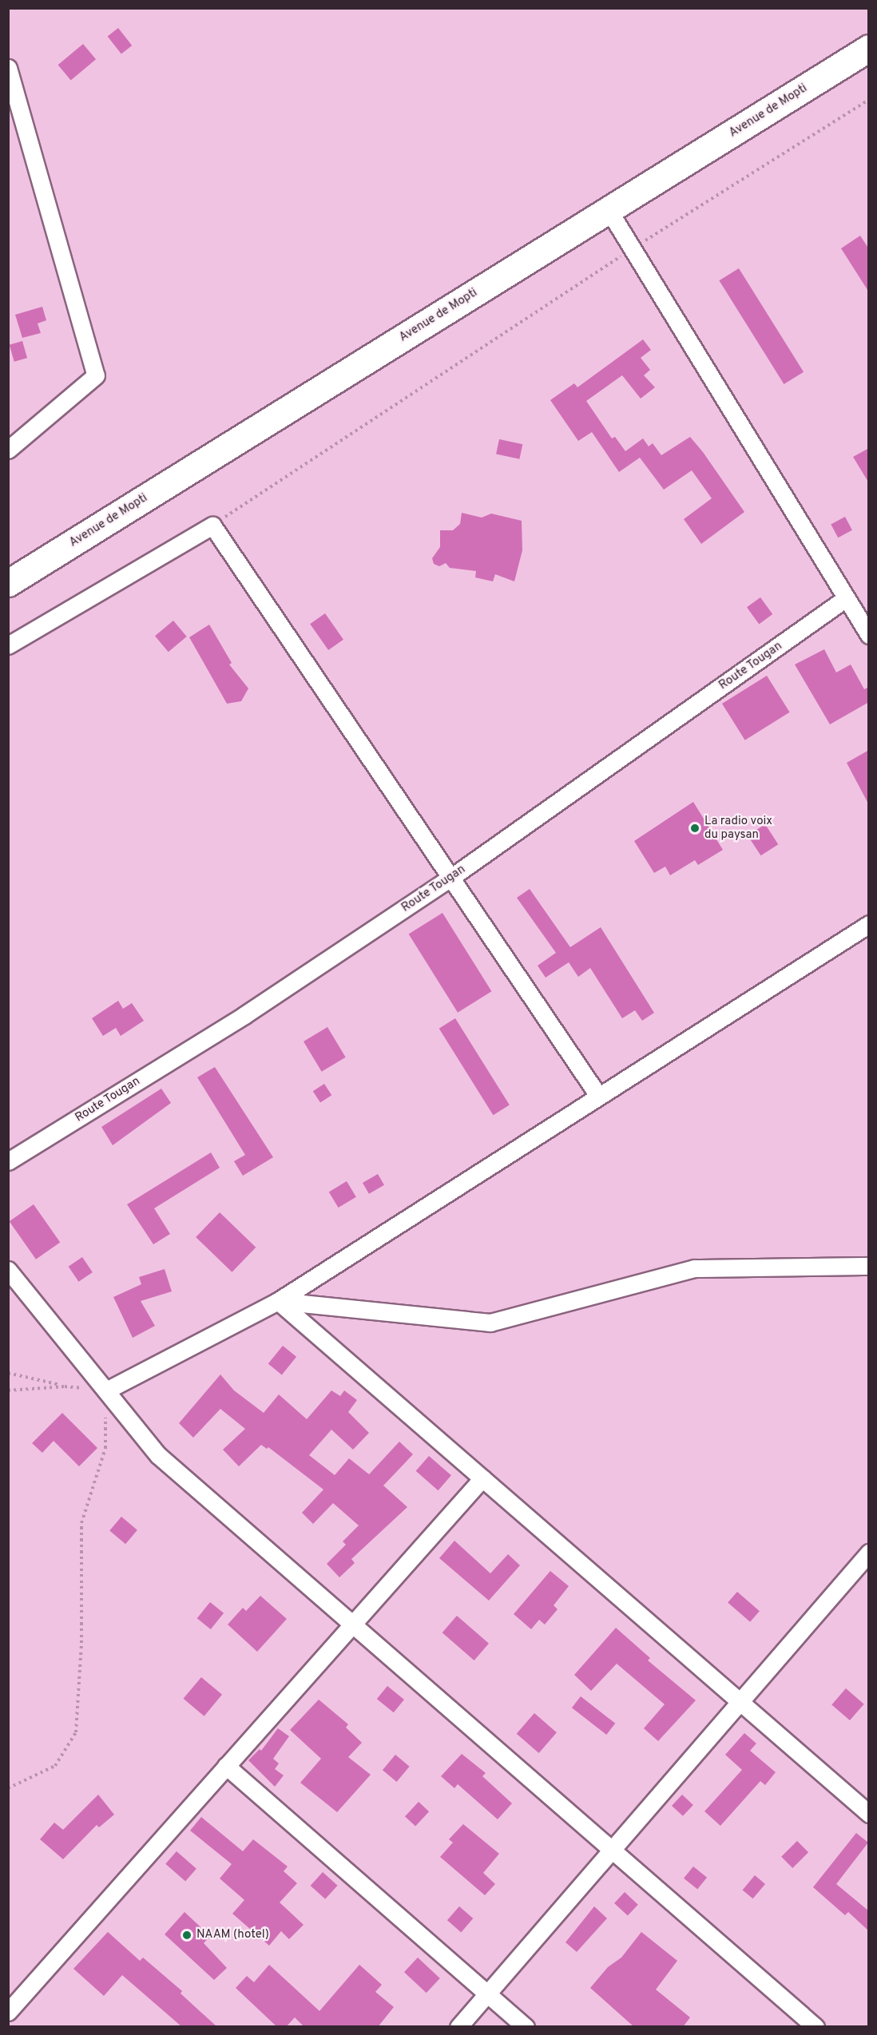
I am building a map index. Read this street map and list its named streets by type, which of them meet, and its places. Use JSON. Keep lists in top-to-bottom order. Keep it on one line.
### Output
{"streets":{"main road":["Avenue de Mopti"],"street":["Route Tougan"]},"places":["La radio voix du paysan","NAAM (hotel)"]}
